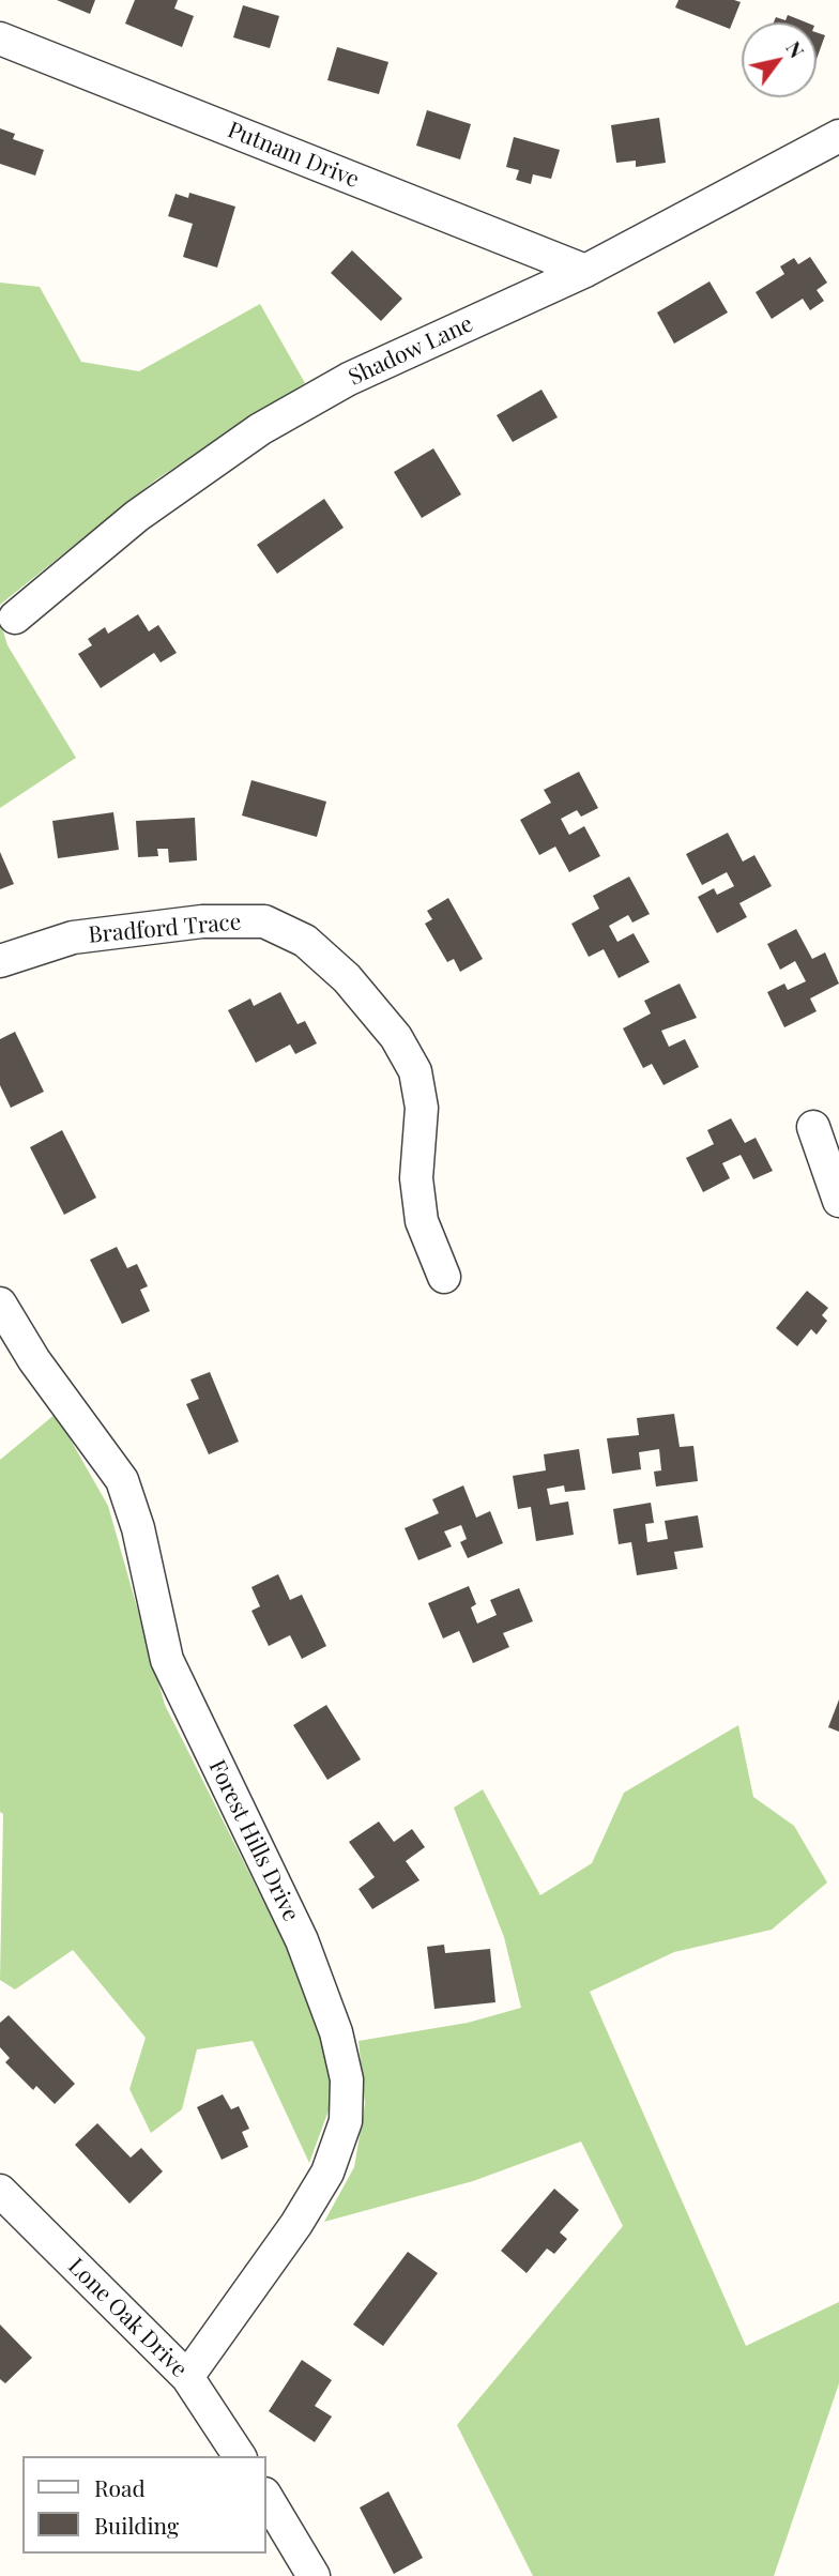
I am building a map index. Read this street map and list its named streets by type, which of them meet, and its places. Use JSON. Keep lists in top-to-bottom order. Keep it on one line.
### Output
{"streets":{"street":["Putnam Drive","Shadow Lane","Bradford Trace","Forest Hills Drive","Lone Oak Drive"]},"crossings":[["Putnam Drive","Shadow Lane"],["Forest Hills Drive","Lone Oak Drive"]],"legend":["Road","Building"],"north":"top right"}
